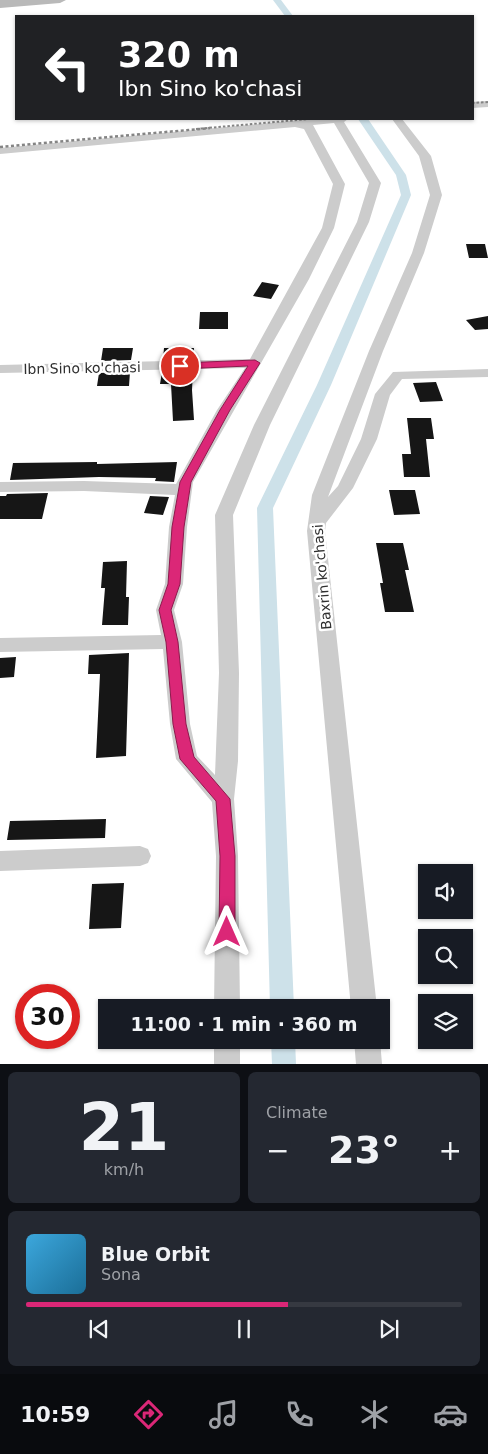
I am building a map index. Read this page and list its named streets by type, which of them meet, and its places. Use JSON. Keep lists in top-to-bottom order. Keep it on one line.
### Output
{"streets":{"street":["Ibn Sino ko'chasi","Baxrin ko'chasi"]},"page":{"turn":["320 m","Ibn Sino ko'chasi"],"limit":"30","trip":"11:00 · 1 min · 360 m","tile":[["21","km/h"],"Climate"],"heat":["−","23°","+"],"song":["Blue Orbit","Sona"],"tabs":"10:59"}}
